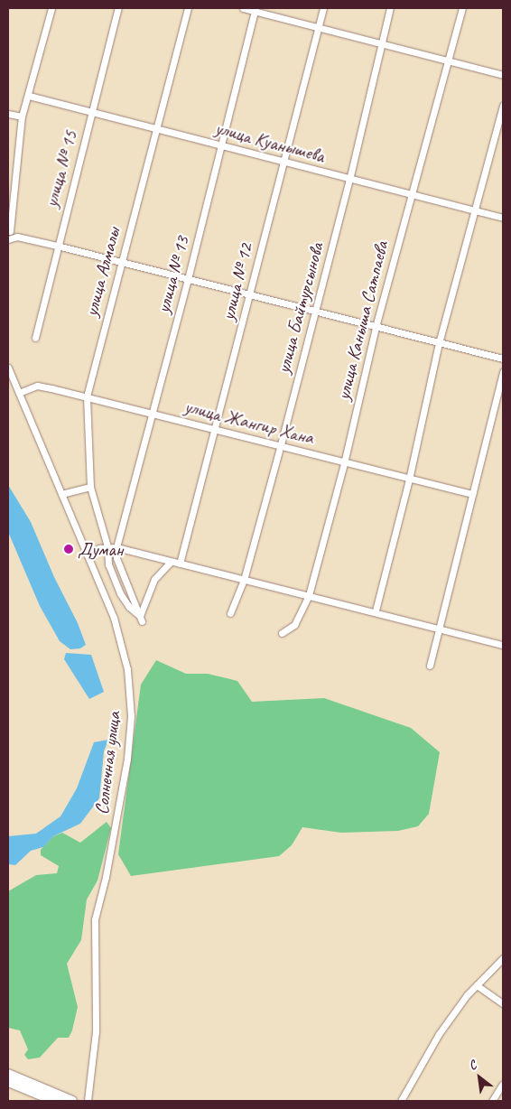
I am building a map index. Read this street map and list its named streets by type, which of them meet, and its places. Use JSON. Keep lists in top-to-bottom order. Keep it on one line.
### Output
{"streets":{"street":["улица Куанышева","улица № 15","улица Алмалы","улица № 13","улица № 12","улица Байтурсынова","улица Каныша Сатпаева","улица Жангир Хана","Солнечная улица"]},"crossings":[["улица Куанышева","улица № 15"],["улица Куанышева","улица Алмалы"],["улица Куанышева","улица № 13"],["улица Куанышева","улица № 12"],["улица Куанышева","улица Байтурсынова"],["улица Куанышева","улица Каныша Сатпаева"],["улица Алмалы","улица Жангир Хана"],["улица № 13","улица Жангир Хана"],["улица № 12","улица Жангир Хана"],["улица Байтурсынова","улица Жангир Хана"],["улица Каныша Сатпаева","улица Жангир Хана"],["улица Жангир Хана","Солнечная улица"]],"places":["Думан"],"north":"top left"}
